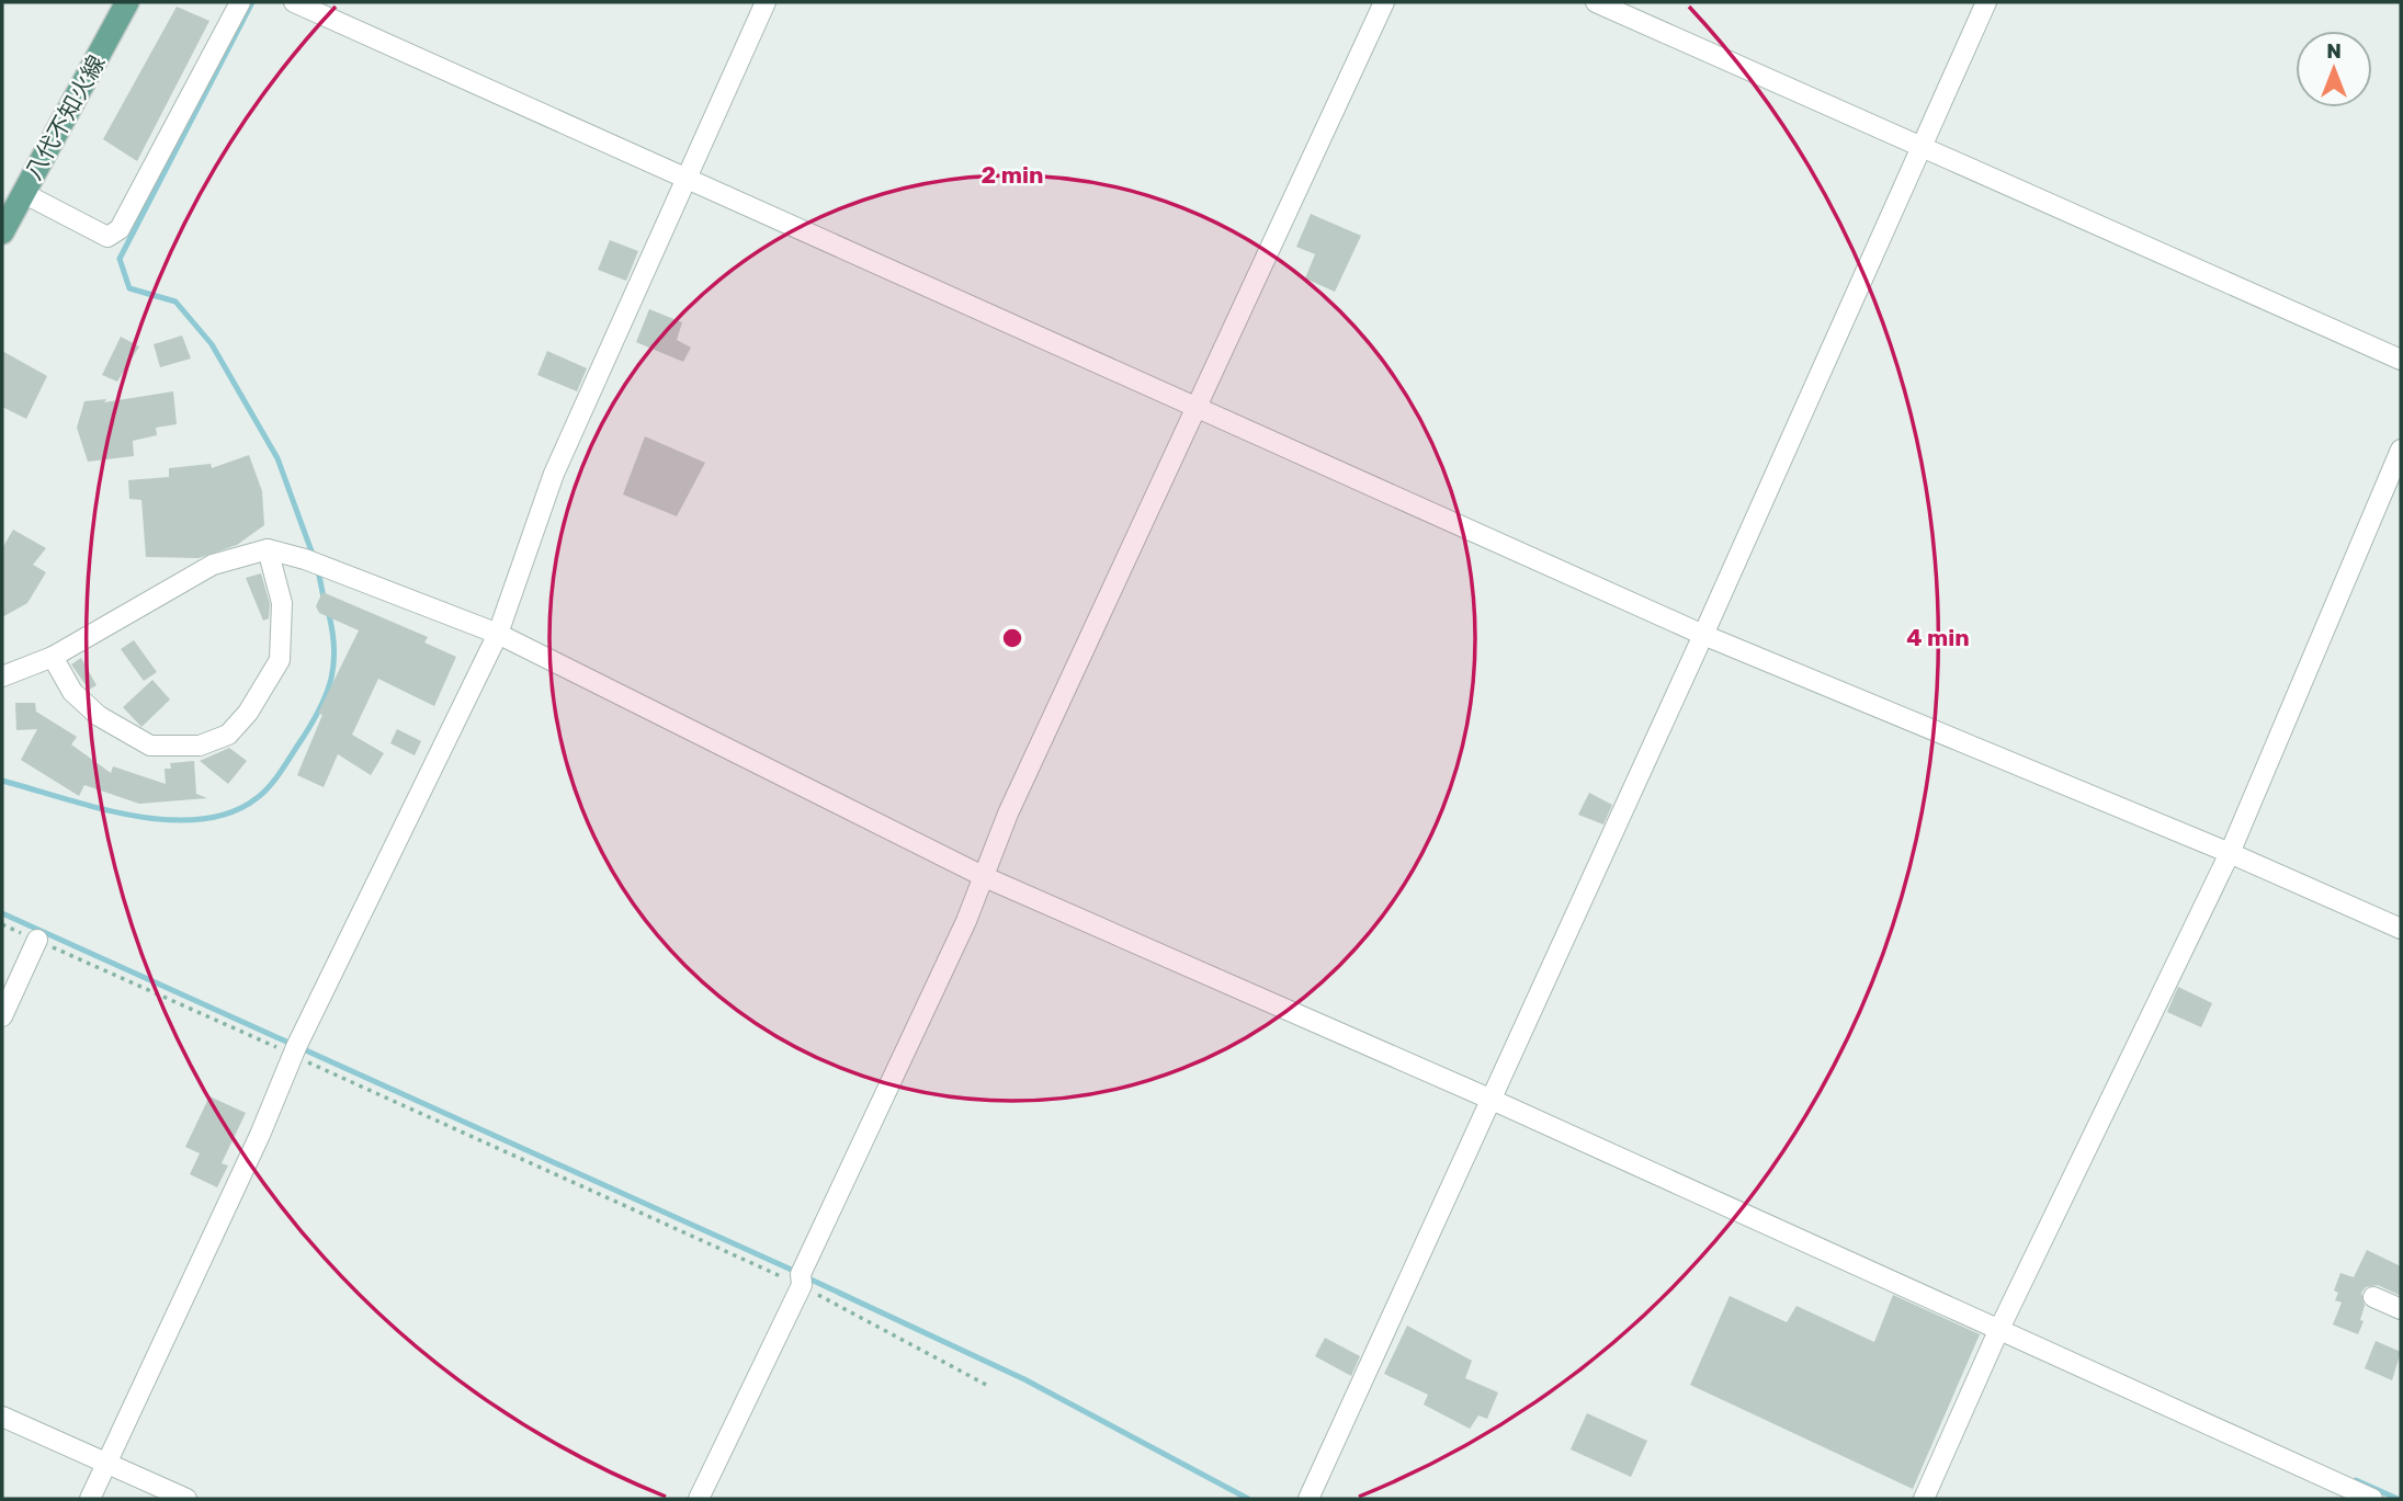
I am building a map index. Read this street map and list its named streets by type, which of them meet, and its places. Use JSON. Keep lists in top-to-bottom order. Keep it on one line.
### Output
{"streets":{"main road":["八代不知火線"]},"north":"top","rings":["2 min","4 min"]}
